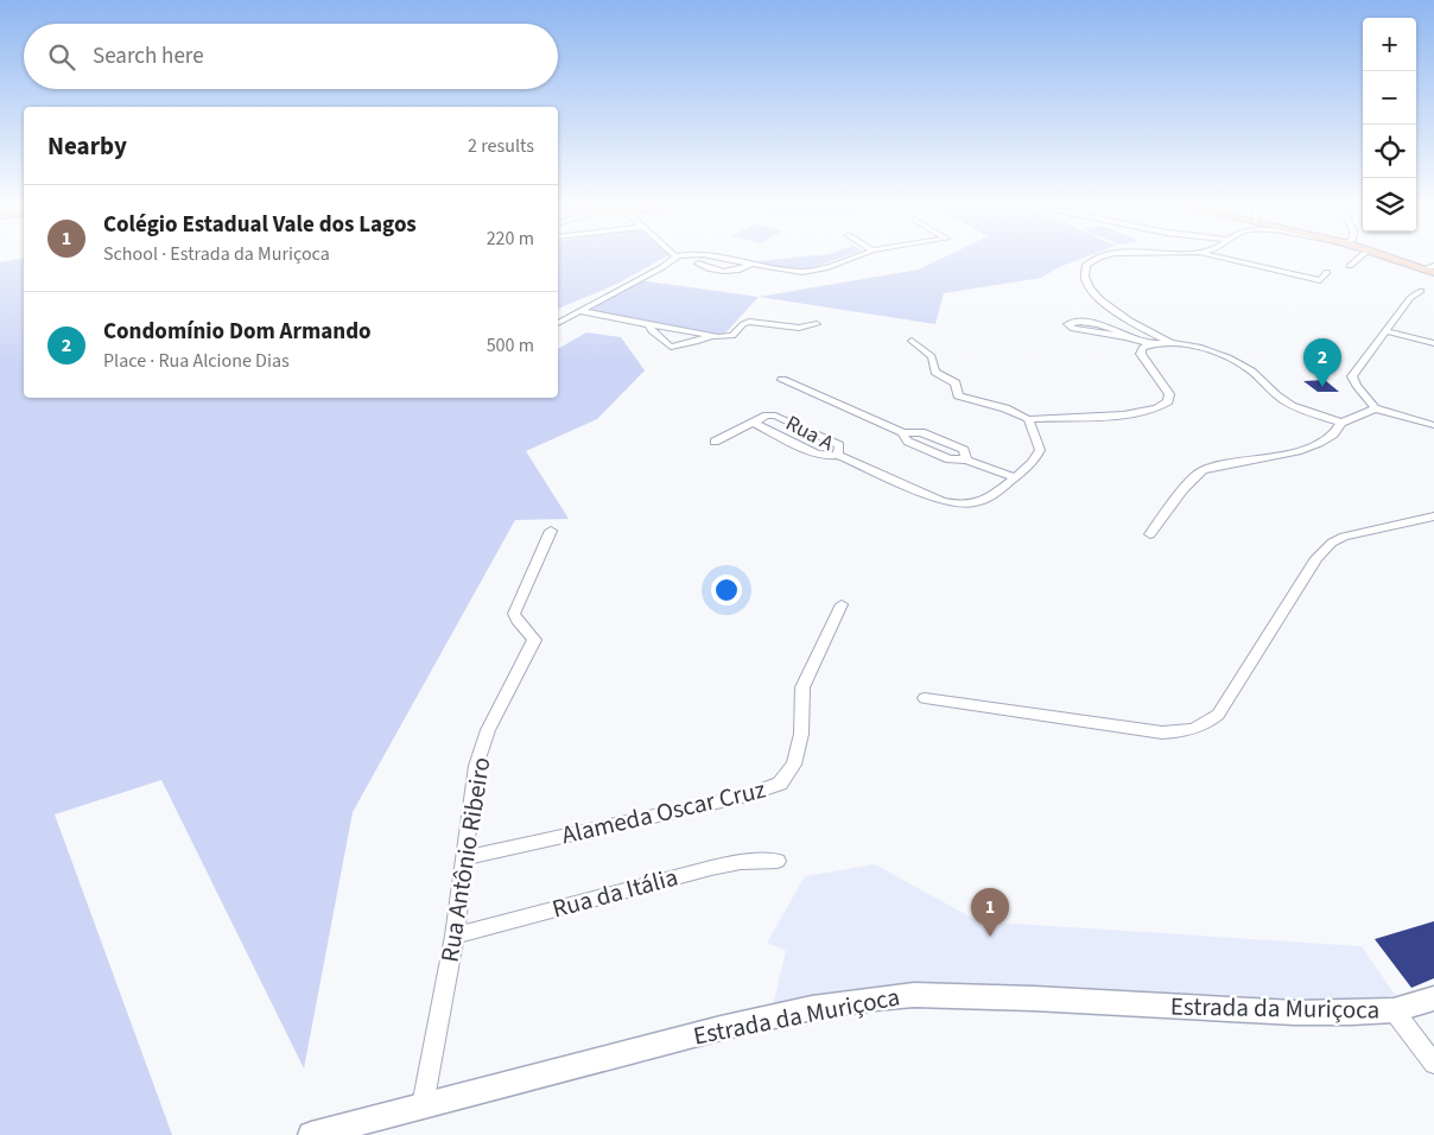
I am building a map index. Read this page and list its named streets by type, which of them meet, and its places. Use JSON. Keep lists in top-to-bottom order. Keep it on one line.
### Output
{"streets":{"street":["Rua A","Alameda Oscar Cruz","Rua Antônio Ribeiro","Rua da Itália","Estrada da Muriçoca"]},"crossings":[["Alameda Oscar Cruz","Rua Antônio Ribeiro"],["Rua Antônio Ribeiro","Rua da Itália"],["Rua Antônio Ribeiro","Estrada da Muriçoca"]],"page":{"map_buttons":["+","−"],"search":"Search here","heading":["Nearby","2 results"],"list":[{"mark":"1","name":"Colégio Estadual Vale dos Lagos","note":"School · Estrada da Muriçoca","value":"220 m"},{"mark":"2","name":"Condomínio Dom Armando","note":"Place · Rua Alcione Dias","value":"500 m"}],"pins":["2","1"]}}
